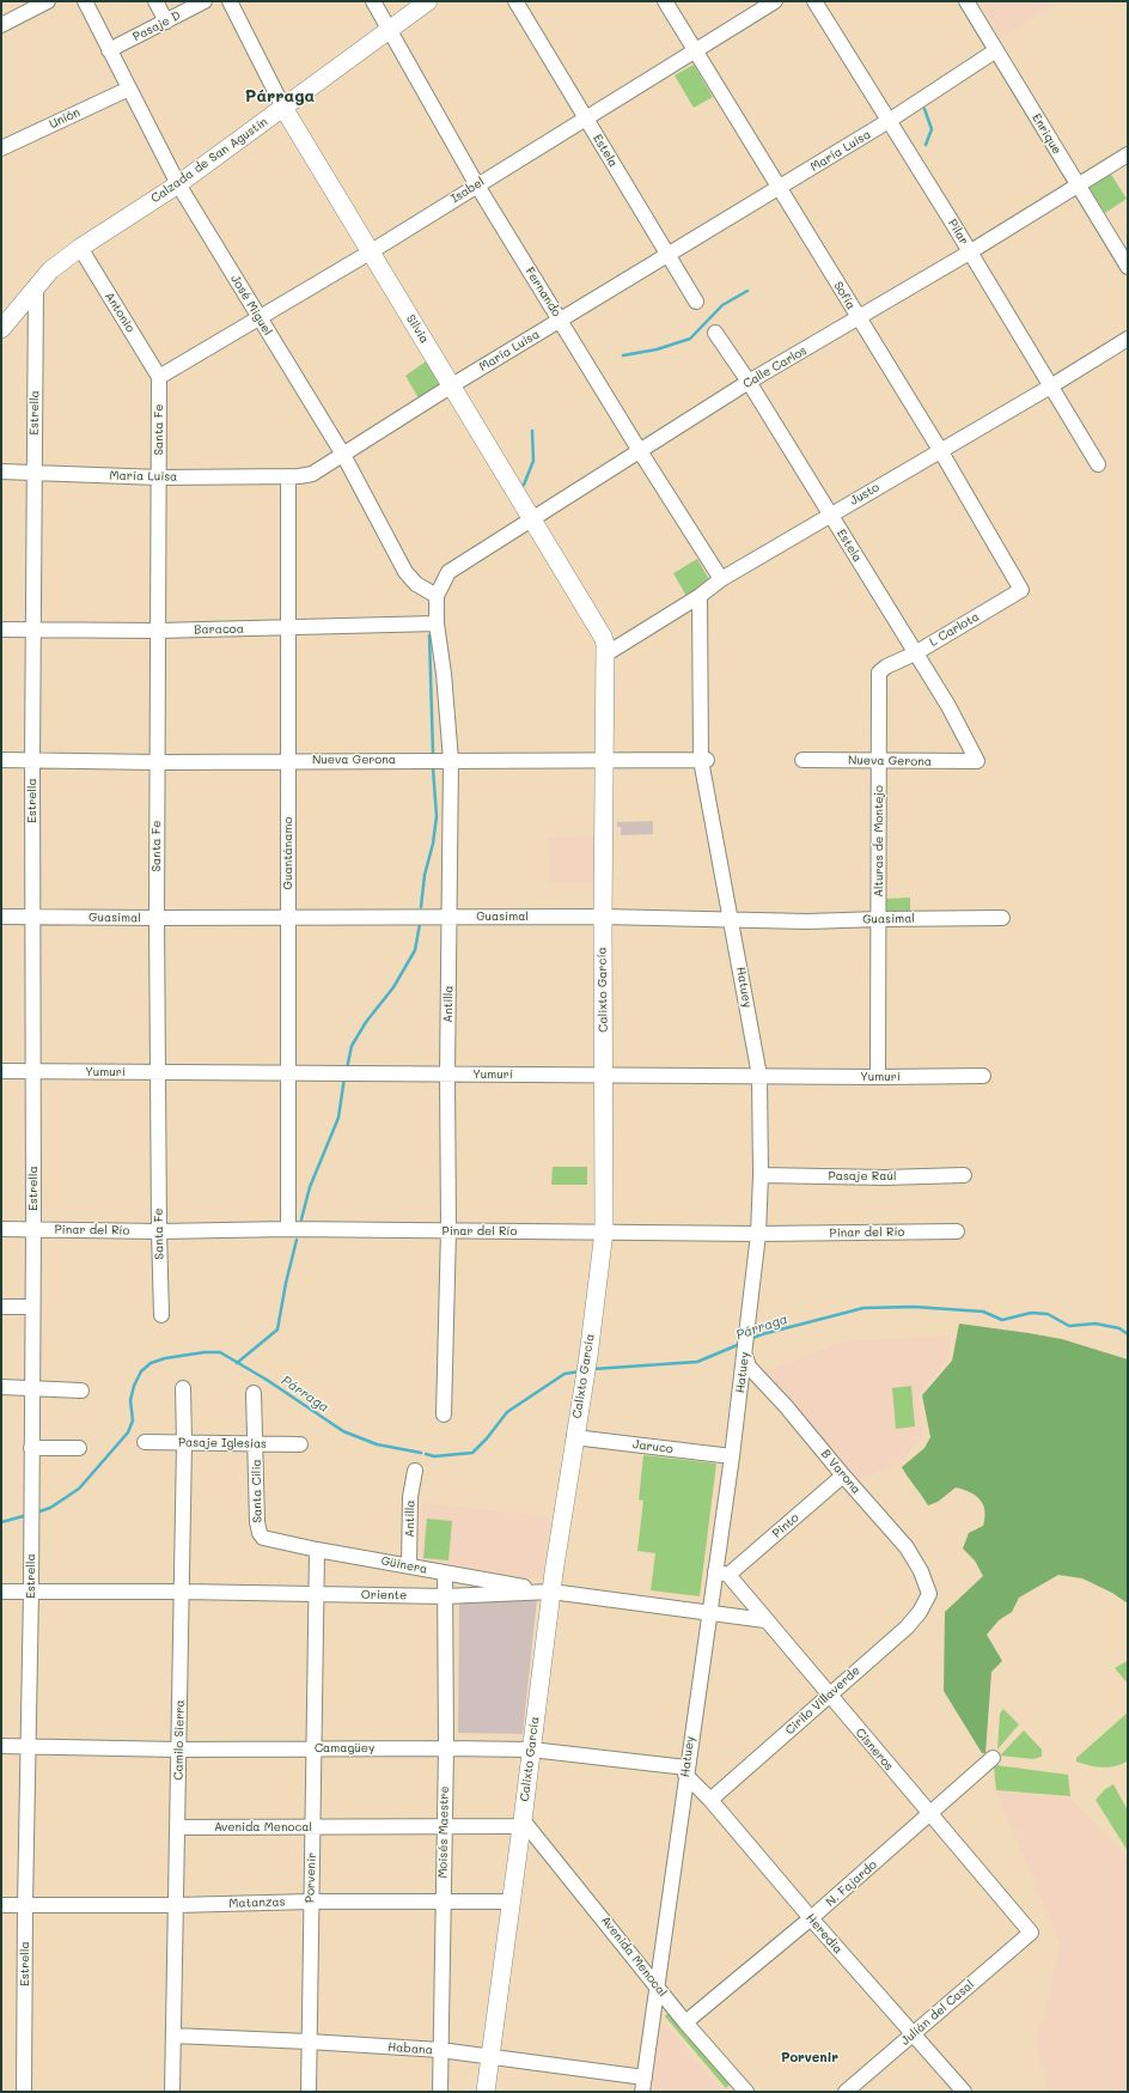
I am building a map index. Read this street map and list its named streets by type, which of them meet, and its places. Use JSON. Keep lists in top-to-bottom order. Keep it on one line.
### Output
{"streets":{"main road":["Calzada de San Agustín","Silvia","Calixto García"],"street":["Pasaje D","Unión","Enrique","Estela","María Luisa","Isabel","Pilar","Fernando","Sofía","José Miguel","Antonio","Calle Carlos","Estrella","Santa Fe","Justo","Baracoa","L Carlota","Nueva Gerona","Alturas de Montejo","Guantánamo","Guasimal","Hatuey","Antilla","Yumurí","Pasaje Raúl","Pinar del Río","Pasaje Iglesias","Jaruco","B Varona","Santa Cilia","Pinto","Güinera","Oriente","Cirilo Villaverde","Camilo Sierra","Camagüey","Cisneros","Avenida Menocal","Moisés Maestre","Porvenir","N. Fajardo","Matanzas","Heredia","Julián del Casal","Habana"]},"crossings":[["Pasaje D","José Miguel"],["Unión","José Miguel"],["Enrique","María Luisa"],["Enrique","Calle Carlos"],["Estela","María Luisa"],["Estela","Isabel"],["Estela","Calle Carlos"],["Estela","Justo"],["Estela","L Carlota"],["Estela","Nueva Gerona"],["María Luisa","Pilar"],["María Luisa","Fernando"],["María Luisa","Sofía"],["María Luisa","José Miguel"],["María Luisa","Silvia"],["María Luisa","Estrella"],["María Luisa","Santa Fe"],["María Luisa","Guantánamo"],["Calzada de San Agustín","Fernando"],["Calzada de San Agustín","José Miguel"],["Calzada de San Agustín","Antonio"],["Calzada de San Agustín","Silvia"],["Calzada de San Agustín","Estrella"],["Isabel","Fernando"],["Isabel","Sofía"],["Isabel","José Miguel"],["Isabel","Antonio"],["Isabel","Silvia"],["Isabel","Santa Fe"],["Pilar","Calle Carlos"],["Pilar","Justo"],["Fernando","Calle Carlos"],["Fernando","Justo"],["Sofía","Calle Carlos"],["Sofía","Justo"],["Sofía","L Carlota"],["José Miguel","Calle Carlos"],["José Miguel","Antilla"],["Antonio","Santa Fe"],["Silvia","Calle Carlos"],["Silvia","Justo"],["Silvia","Calixto García"],["Calle Carlos","Antilla"],["Estrella","Baracoa"],["Estrella","Nueva Gerona"],["Estrella","Guasimal"],["Estrella","Yumurí"],["Estrella","Pinar del Río"],["Estrella","Oriente"],["Estrella","Camagüey"],["Estrella","Matanzas"],["Santa Fe","Baracoa"],["Santa Fe","Nueva Gerona"],["Santa Fe","Guasimal"],["Santa Fe","Yumurí"],["Santa Fe","Pinar del Río"],["Justo","Hatuey"],["Justo","Calixto García"],["Baracoa","Guantánamo"],["Baracoa","Antilla"],["L Carlota","Alturas de Montejo"],["Nueva Gerona","Alturas de Montejo"],["Nueva Gerona","Guantánamo"],["Nueva Gerona","Hatuey"],["Nueva Gerona","Calixto García"],["Nueva Gerona","Antilla"],["Alturas de Montejo","Guasimal"],["Alturas de Montejo","Yumurí"],["Guantánamo","Guasimal"],["Guantánamo","Yumurí"],["Guantánamo","Pinar del Río"],["Guasimal","Hatuey"],["Guasimal","Calixto García"],["Guasimal","Antilla"],["Hatuey","Yumurí"],["Hatuey","Pasaje Raúl"],["Hatuey","Pinar del Río"],["Hatuey","Jaruco"],["Hatuey","B Varona"],["Hatuey","Pinto"],["Hatuey","Oriente"],["Hatuey","Camagüey"],["Hatuey","Cisneros"],["Hatuey","Avenida Menocal"],["Hatuey","Heredia"],["Hatuey","Habana"],["Calixto García","Yumurí"],["Calixto García","Pinar del Río"],["Calixto García","Jaruco"],["Calixto García","Güinera"],["Calixto García","Oriente"],["Calixto García","Camagüey"],["Calixto García","Avenida Menocal"],["Calixto García","Matanzas"],["Calixto García","Habana"],["Antilla","Yumurí"],["Antilla","Pinar del Río"],["Antilla","Güinera"],["Pasaje Iglesias","Santa Cilia"],["Pasaje Iglesias","Camilo Sierra"],["B Varona","Pinto"],["B Varona","Cirilo Villaverde"],["Santa Cilia","Güinera"],["Pinto","Cisneros"],["Güinera","Oriente"],["Güinera","Moisés Maestre"],["Güinera","Porvenir"],["Oriente","Camilo Sierra"],["Oriente","Cisneros"],["Oriente","Moisés Maestre"],["Oriente","Porvenir"],["Cirilo Villaverde","Cisneros"],["Cirilo Villaverde","Heredia"],["Camilo Sierra","Camagüey"],["Camilo Sierra","Avenida Menocal"],["Camilo Sierra","Matanzas"],["Camilo Sierra","Habana"],["Camagüey","Moisés Maestre"],["Camagüey","Porvenir"],["Camagüey","Heredia"],["Cisneros","N. Fajardo"],["Cisneros","Julián del Casal"],["Avenida Menocal","Moisés Maestre"],["Avenida Menocal","Porvenir"],["Avenida Menocal","N. Fajardo"],["Moisés Maestre","Matanzas"],["Moisés Maestre","Habana"],["Porvenir","Matanzas"],["Porvenir","Habana"],["N. Fajardo","Heredia"],["Heredia","Julián del Casal"]],"districts":["Párraga","Porvenir"],"water":["Párraga"]}
